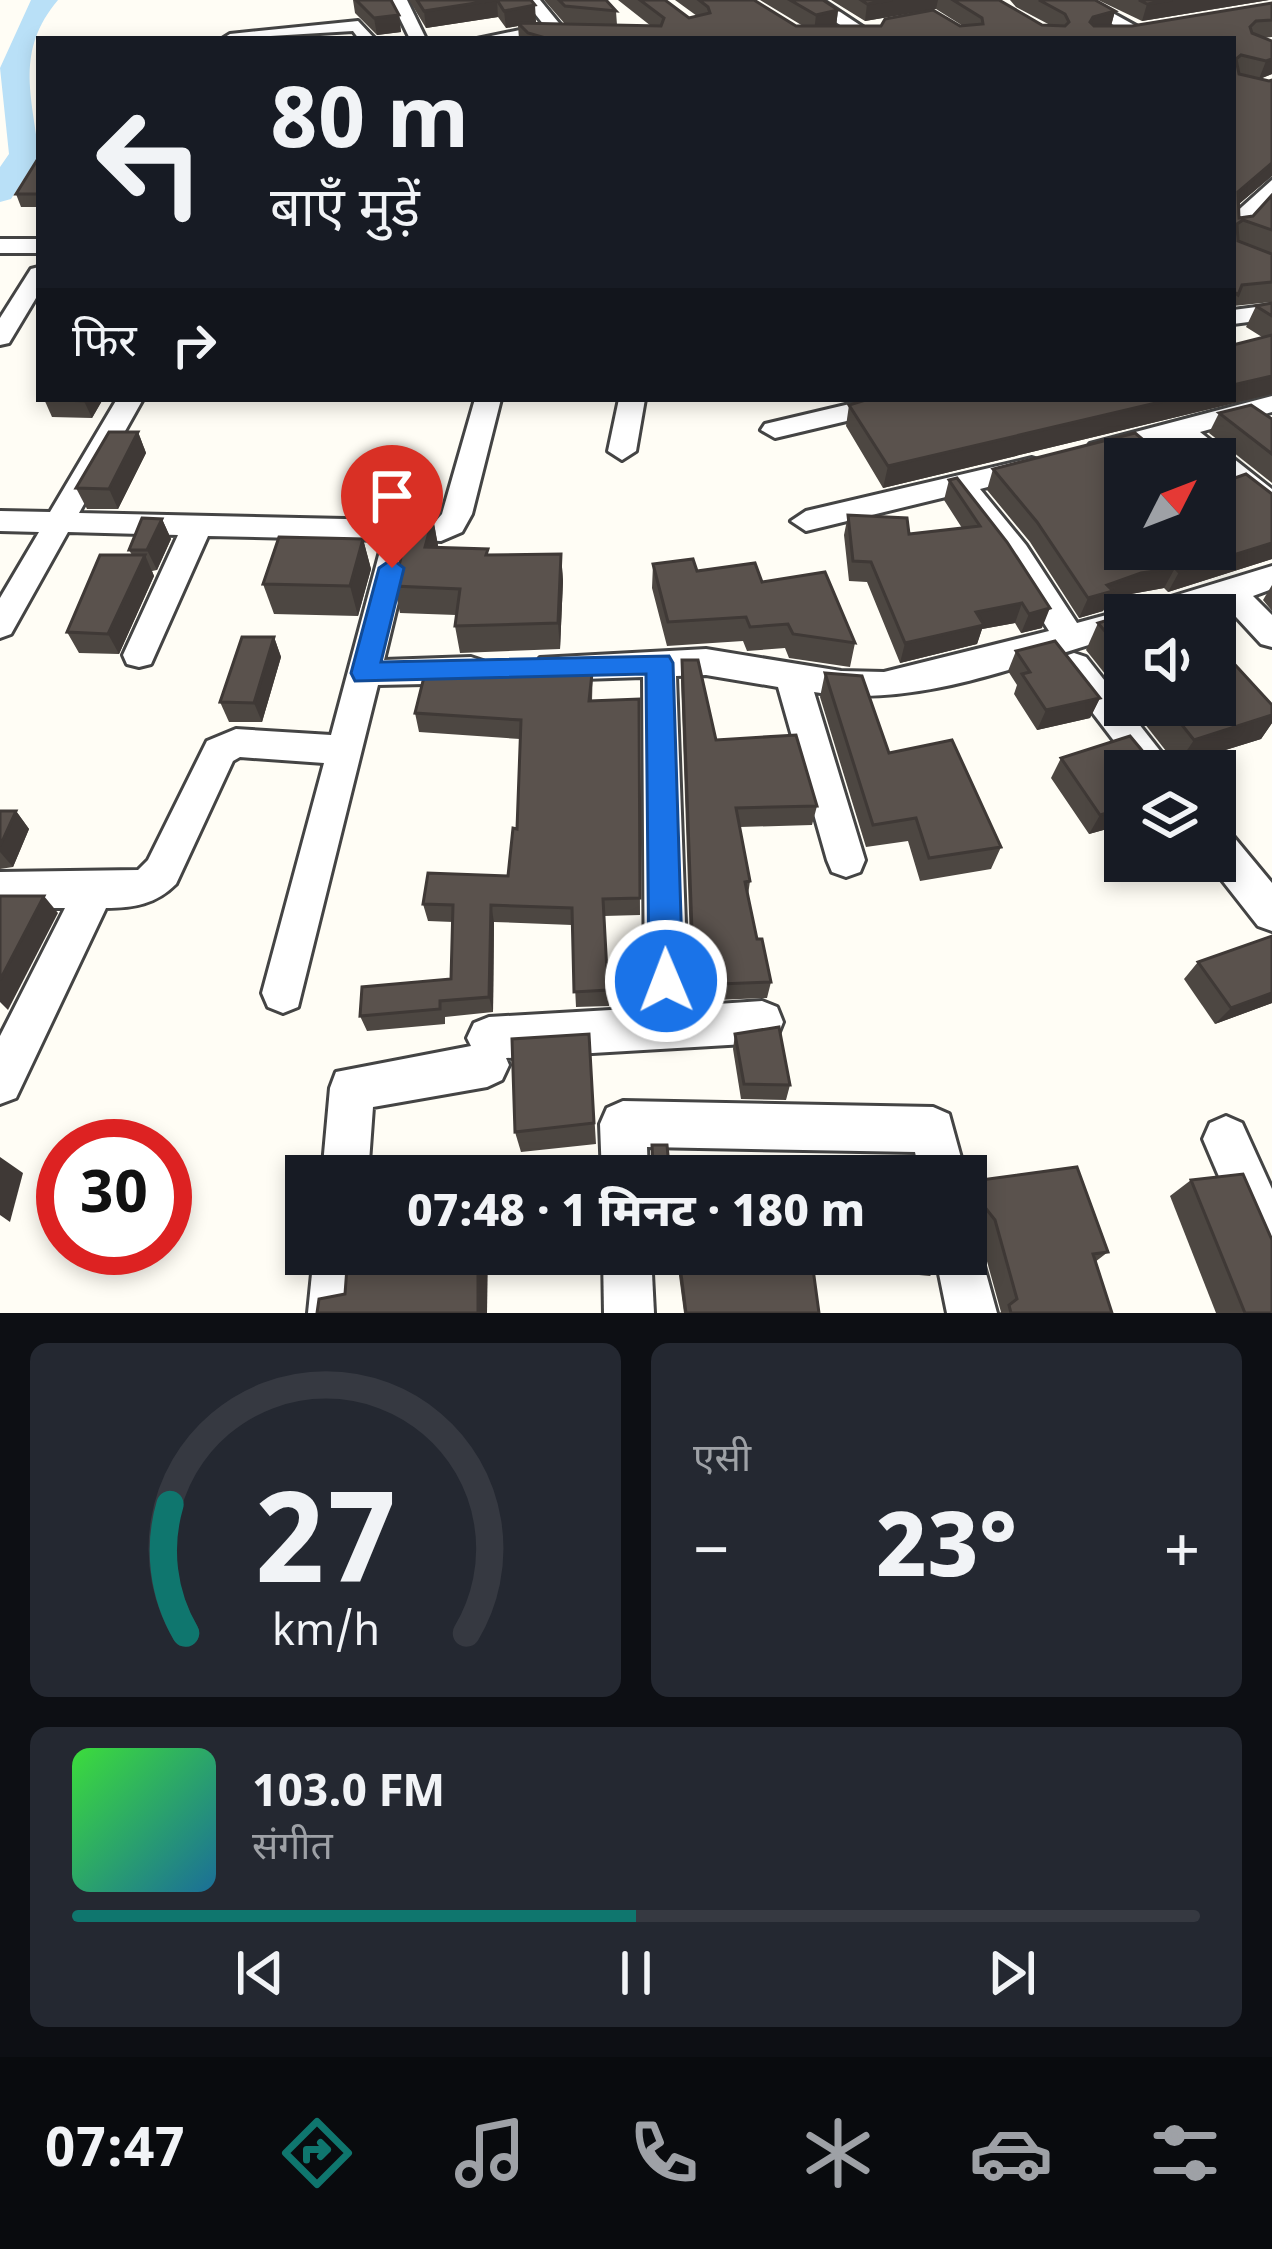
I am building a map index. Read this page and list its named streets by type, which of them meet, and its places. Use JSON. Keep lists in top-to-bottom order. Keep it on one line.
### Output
{"north":"top right","page":{"turn":["80 m","बाएँ मुड़ें"],"then":"फिर","limit":"30","trip":"07:48 · 1 मिनट · 180 m","tile":"एसी","heat":["−","23°","+"],"song":["103.0 FM","संगीत"],"tabs":"07:47","gauge":["27","km/h"]}}
